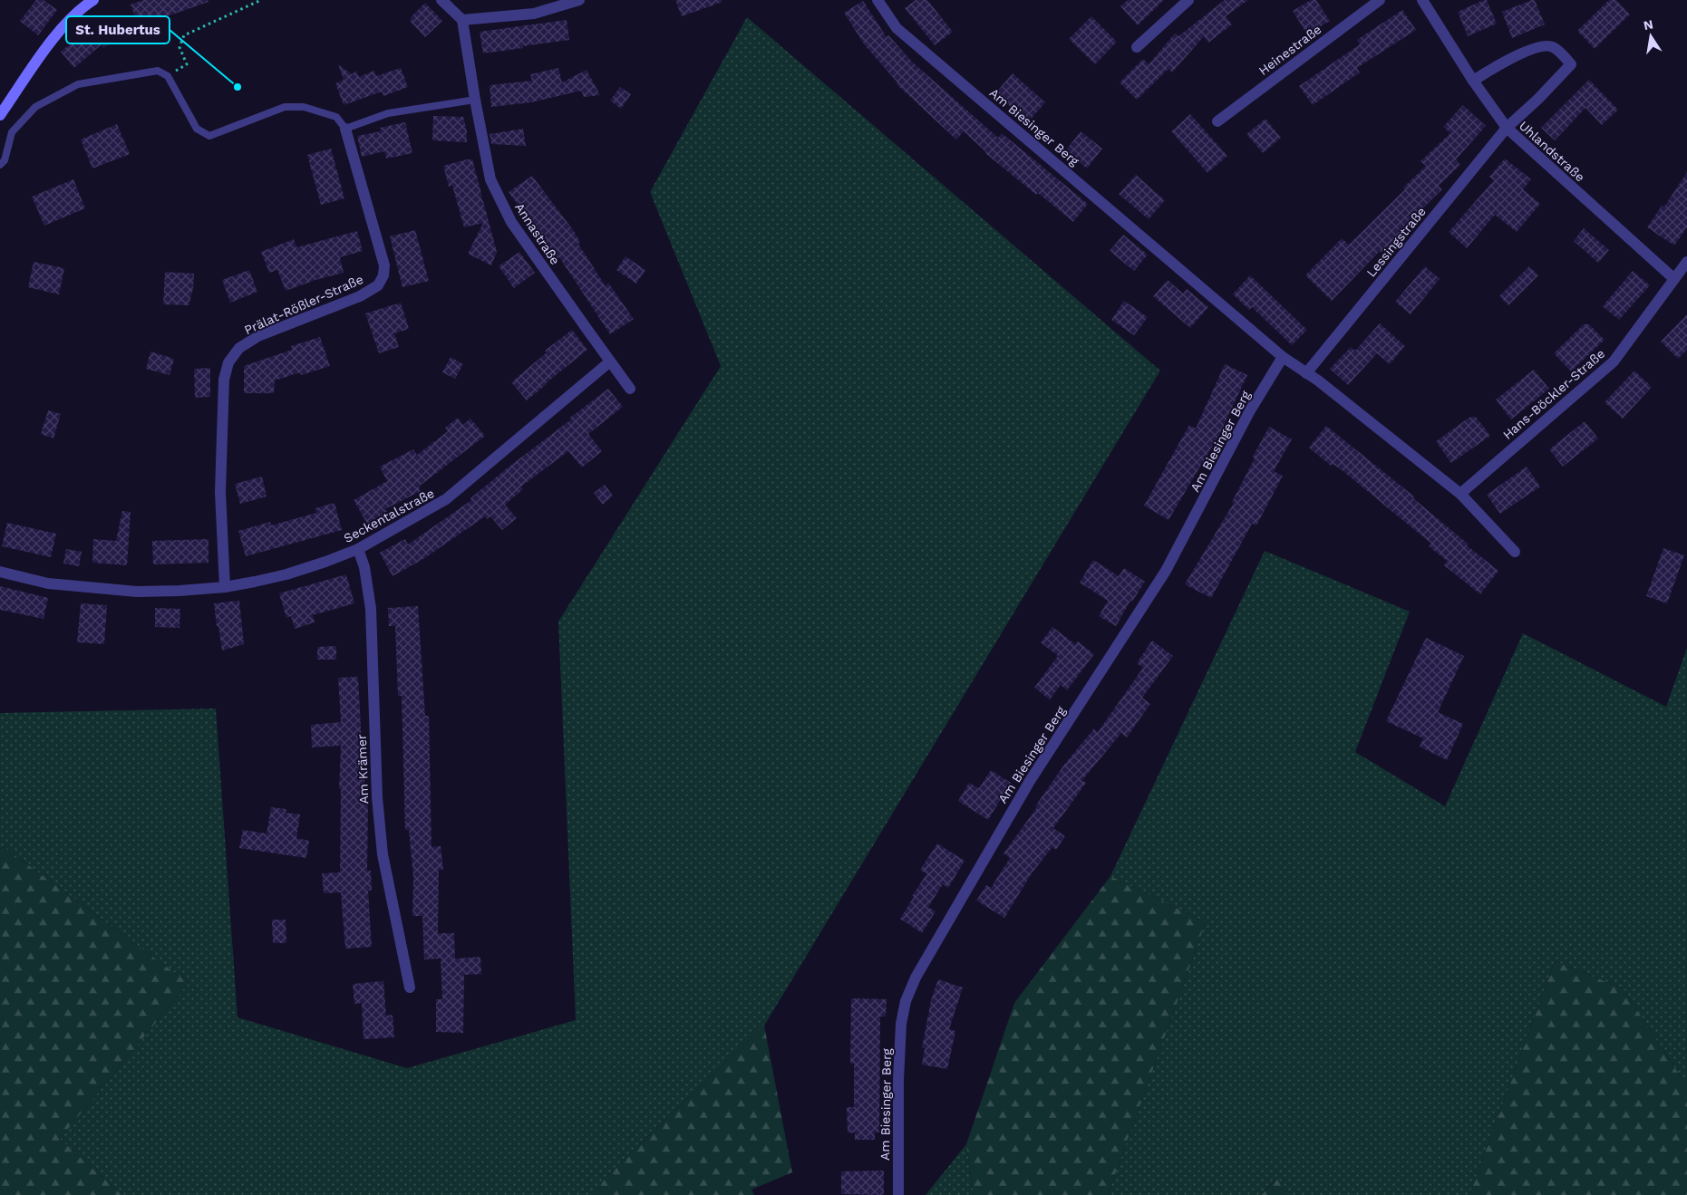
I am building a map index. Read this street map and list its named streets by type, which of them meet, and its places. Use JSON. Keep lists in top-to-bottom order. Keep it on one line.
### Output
{"streets":{"street":["Heinestraße","Am Biesinger Berg","Uhlandstraße","Annastraße","Lessingstraße","Prälat-Rößler-Straße","Hans-Böckler-Straße","Seckentalstraße","Am Krämer"]},"crossings":[["Am Biesinger Berg","Lessingstraße"],["Uhlandstraße","Lessingstraße"],["Uhlandstraße","Hans-Böckler-Straße"],["Annastraße","Seckentalstraße"],["Prälat-Rößler-Straße","Seckentalstraße"],["Seckentalstraße","Am Krämer"]],"places":["St. Hubertus"],"north":"top"}
